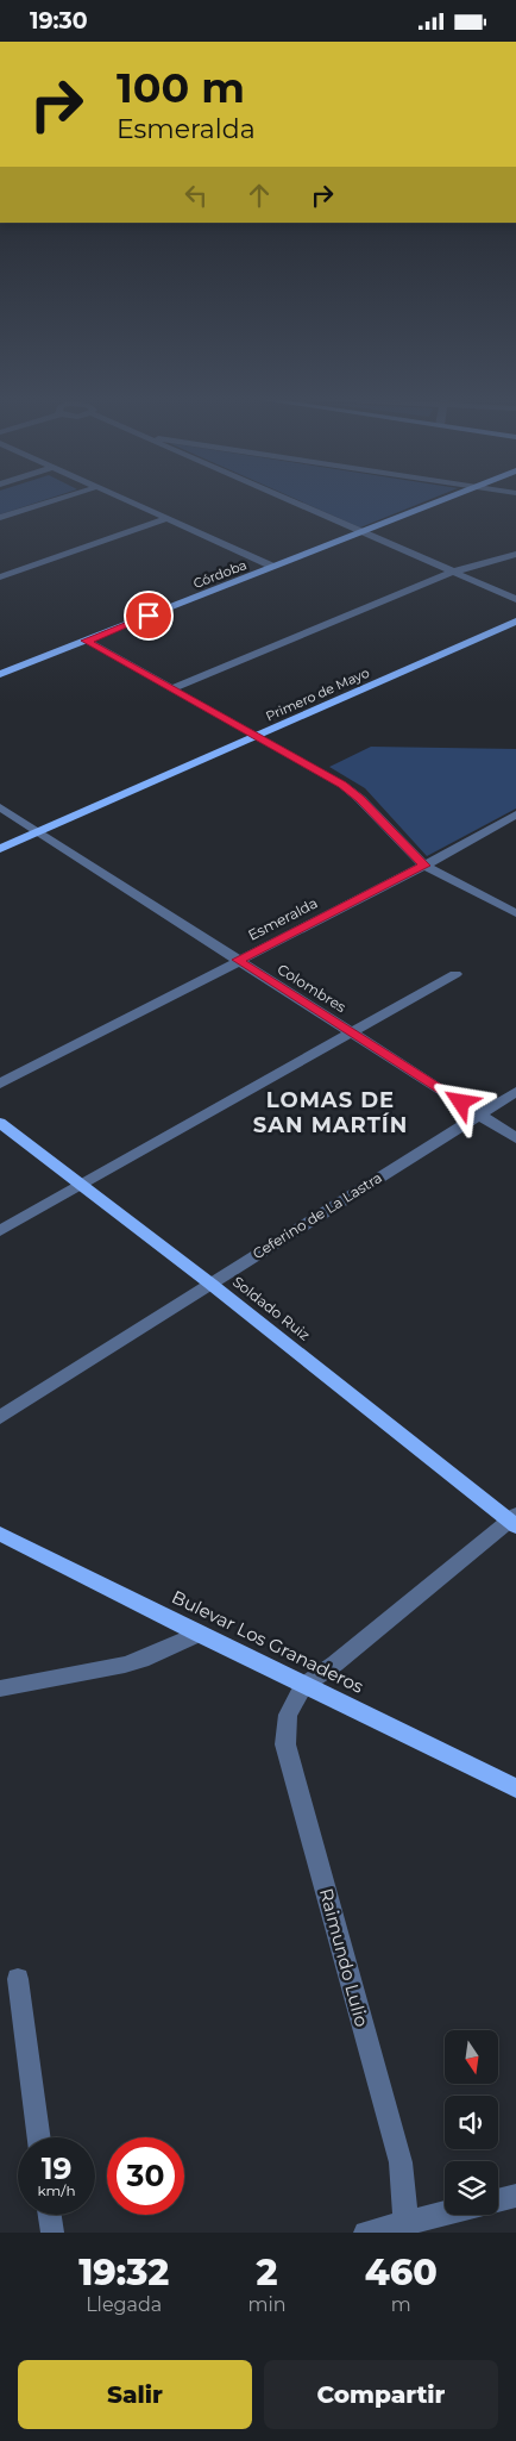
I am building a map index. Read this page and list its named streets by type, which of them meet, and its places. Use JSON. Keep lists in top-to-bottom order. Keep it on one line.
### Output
{"streets":{"main road":["Córdoba","Primero de Mayo","Soldado Ruiz","Bulevar Los Granaderos"],"street":["Esmeralda","Colombres","Ceferino de La Lastra","Raimundo Lulio"]},"crossings":[["Primero de Mayo","Colombres"],["Esmeralda","Colombres"],["Colombres","Ceferino de La Lastra"],["Ceferino de La Lastra","Soldado Ruiz"],["Bulevar Los Granaderos","Raimundo Lulio"]],"districts":["LOMAS DE SAN MARTÍN"],"north":"bottom","page":{"status":"19:30","turn":["100 m","Esmeralda"],"speed":"19 km/h","limit":"30","eta":["19:32","Llegada","2","min","460","m"],"buttons":["Salir","Compartir"]}}
